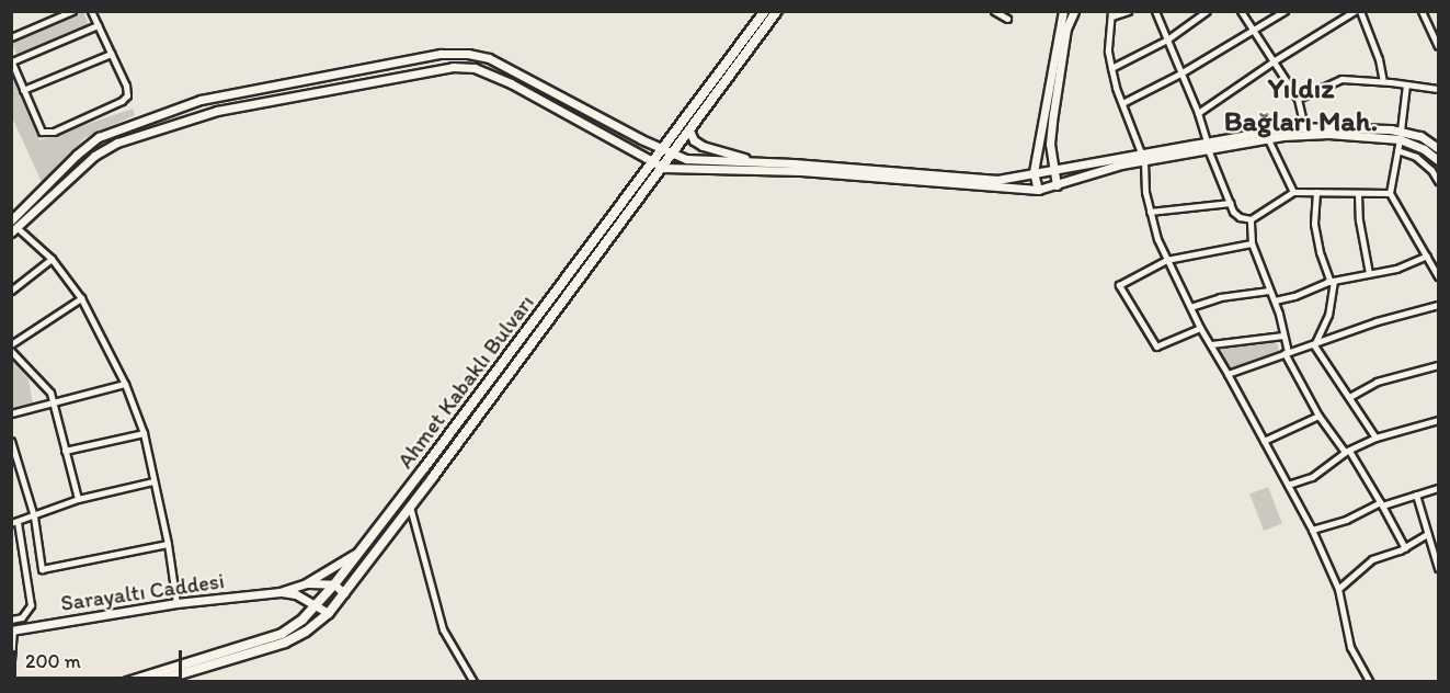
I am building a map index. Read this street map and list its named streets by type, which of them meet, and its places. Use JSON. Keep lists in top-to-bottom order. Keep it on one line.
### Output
{"streets":{"main road":["Ahmet Kabaklı Bulvarı"],"street":["Sarayaltı Caddesi"]},"districts":["Yıldız Bağları Mah."],"scale_bar":"200 m"}
